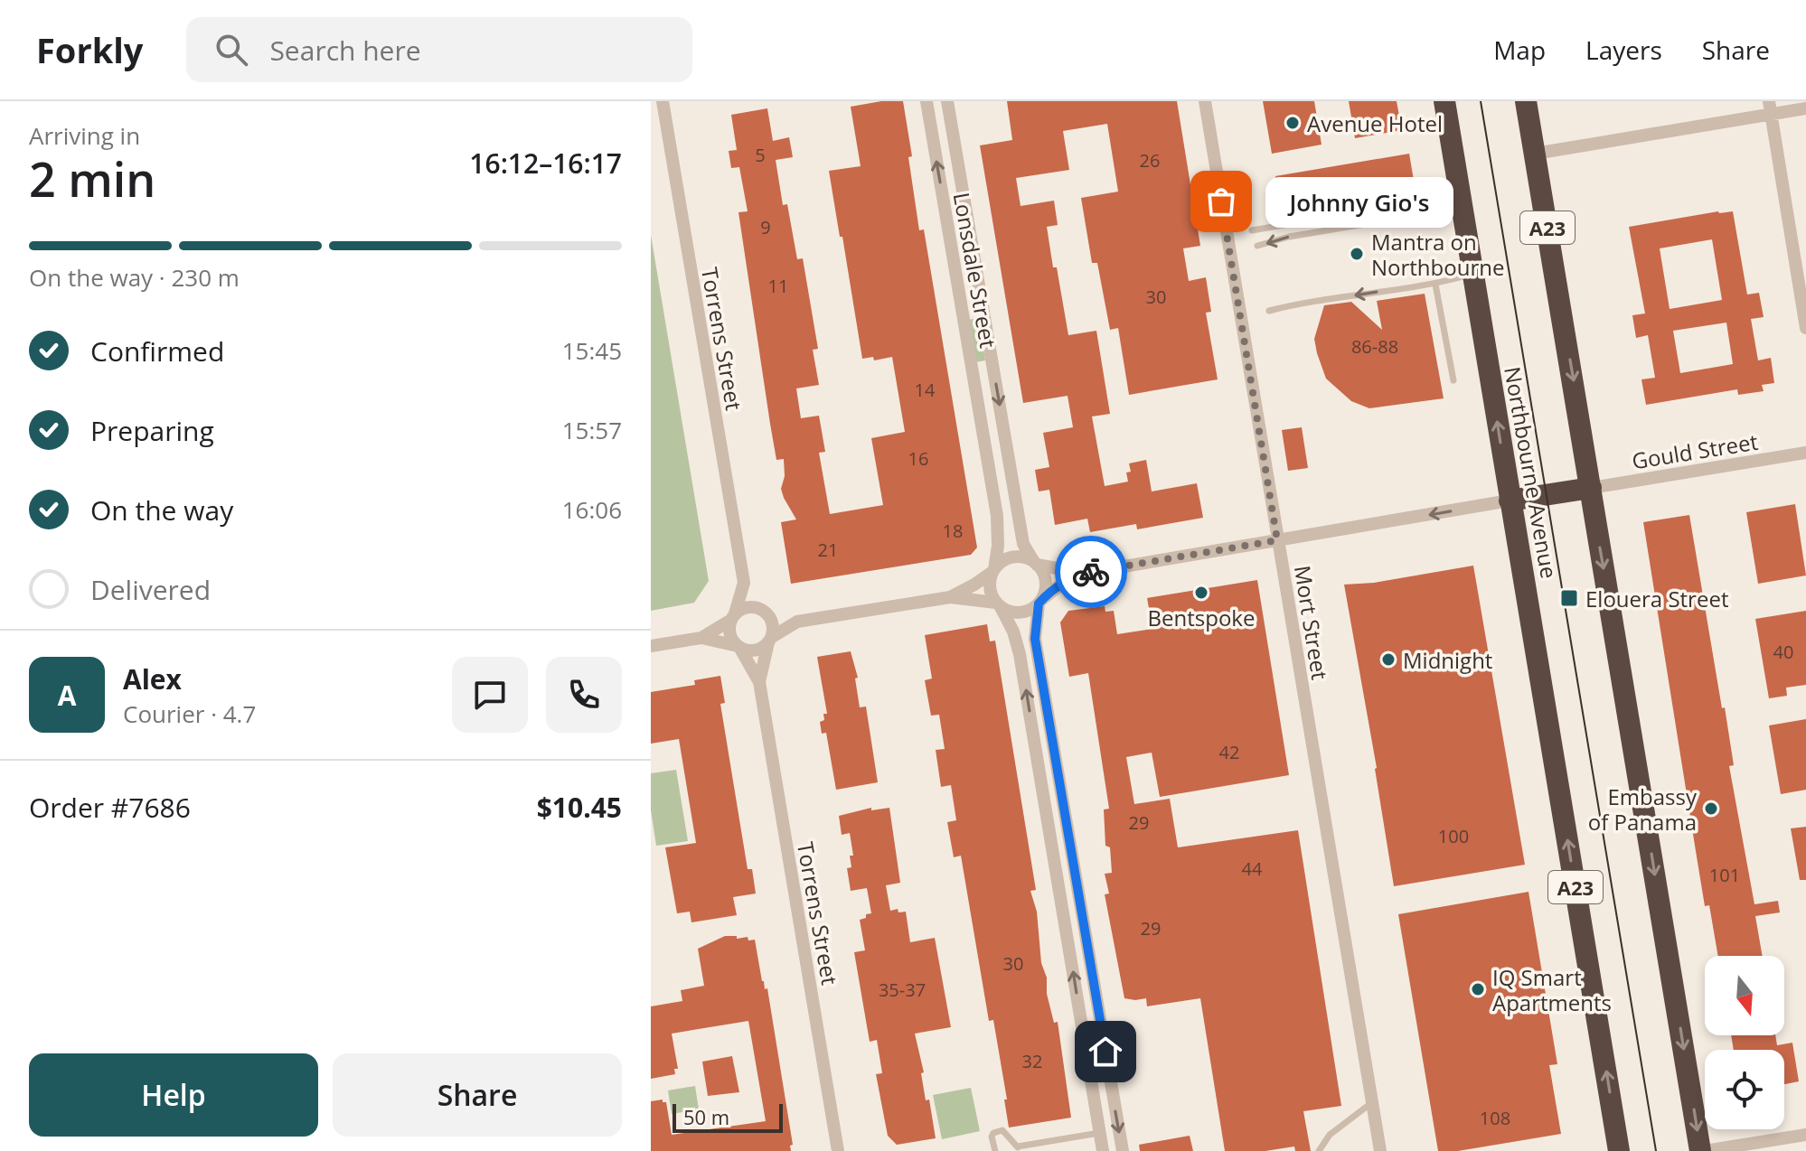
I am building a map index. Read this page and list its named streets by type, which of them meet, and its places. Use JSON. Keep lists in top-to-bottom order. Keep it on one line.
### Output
{"streets":{"highway":["A23","Northbourne Avenue"],"street":["Lonsdale Street","Torrens Street","Gould Street","Mort Street"]},"crossings":[["A23","Gould Street"]],"places":{"other":["Avenue Hotel","Johnny Gio's","Mantra on Northbourne","Bentspoke","Midnight","Embassy of Panama","IQ Smart Apartments"],"transit":["Elouera Street"]},"house_numbers":["5","26","9","11","30","86-88","14","16","18","21","40","42","29","100","44","101","29","30","35-37","32","108"],"scale_bar":"50 m","north":"bottom","page":{"header":"Forkly","search":"Search here","nav":["Map","Layers","Share"],"heading":["2 min","Arriving in","16:12–16:17"],"panel":["Alex","Courier · 4.7","Order #7686","$10.45"],"bubble":"Johnny Gio's","bar":"On the way · 230 m","list":[["Confirmed","15:45"],["Preparing","15:57"],["On the way","16:06"],"Delivered"],"round":"A","buttons":["Help","Share"],"scale":"50 m"}}
